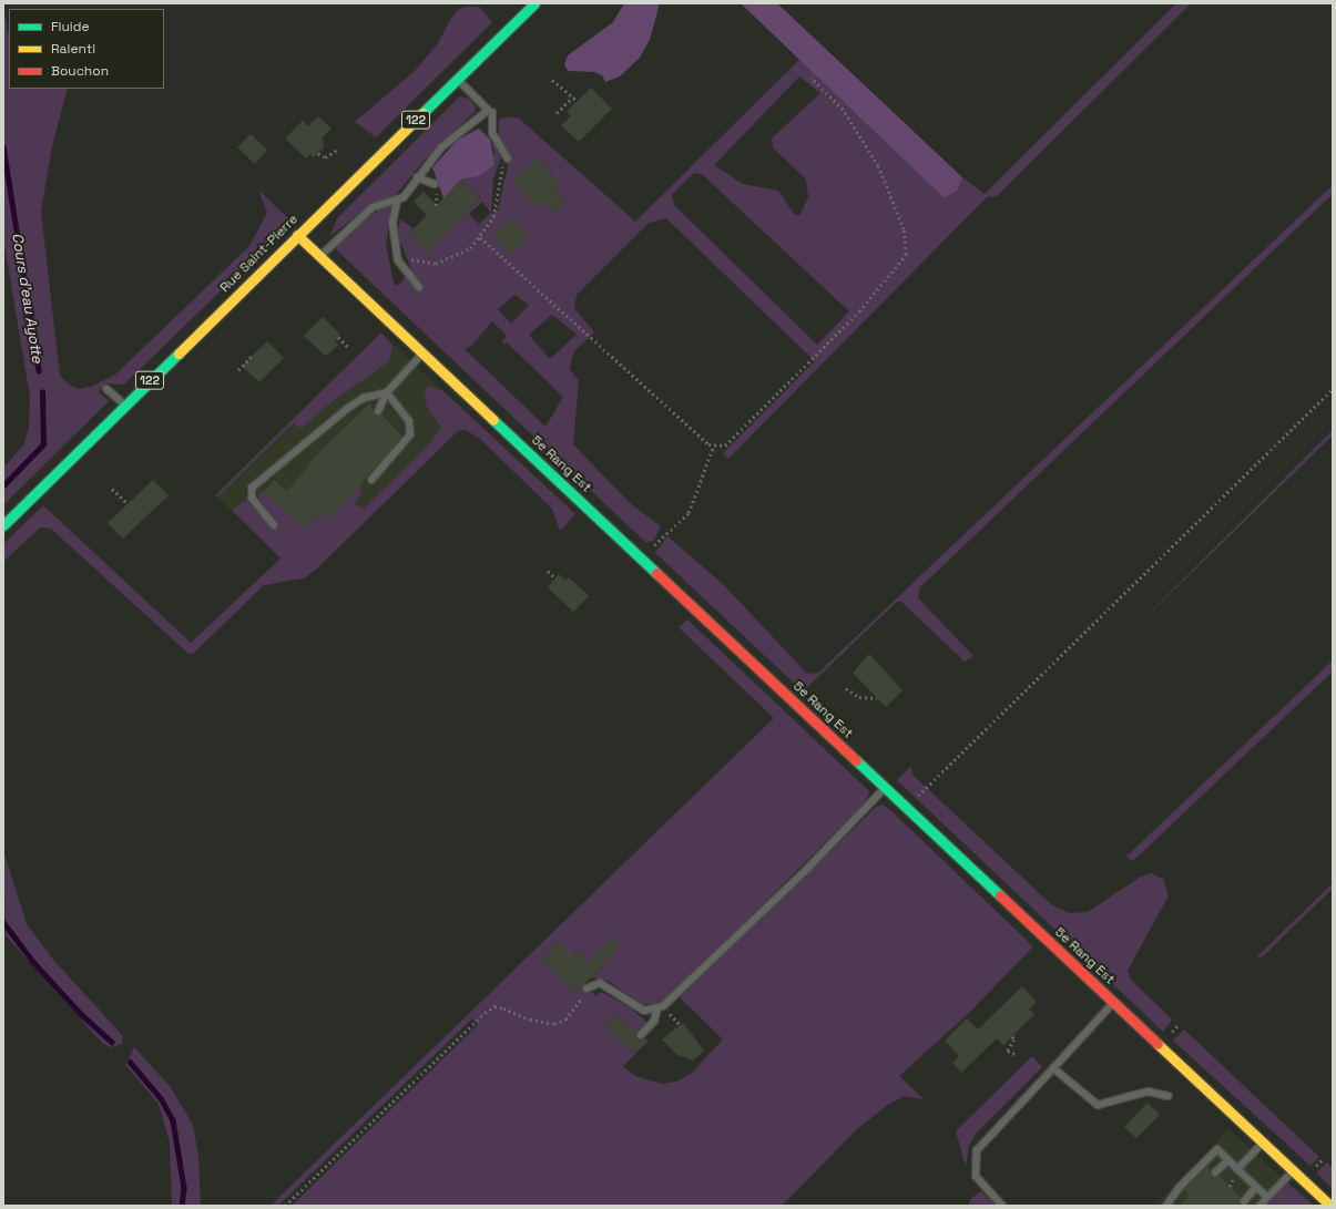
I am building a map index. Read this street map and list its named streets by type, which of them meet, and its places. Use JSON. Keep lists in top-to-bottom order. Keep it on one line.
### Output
{"streets":{"street":["122","Rue Saint-Pierre","5e Rang Est"]},"crossings":[["Rue Saint-Pierre","5e Rang Est"]],"water":["Cours d'eau Ayotte"],"legend":["Fluide","Ralenti","Bouchon"]}
